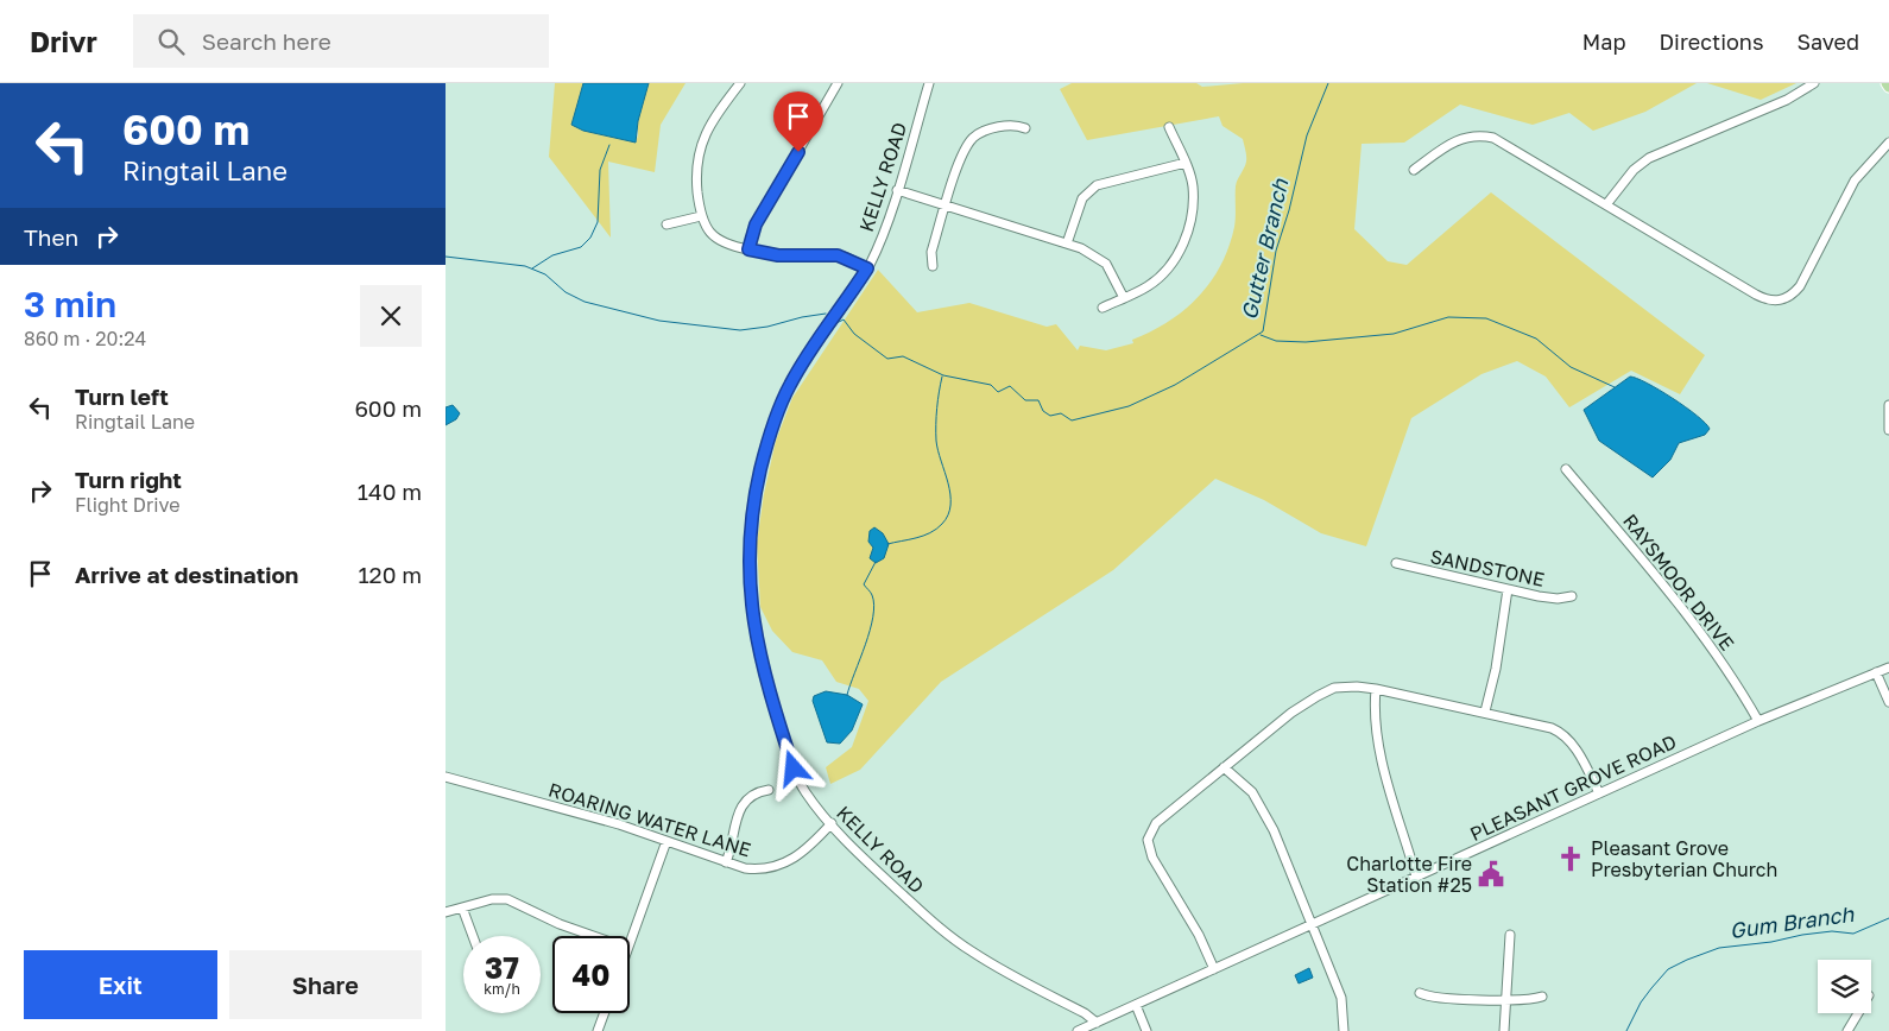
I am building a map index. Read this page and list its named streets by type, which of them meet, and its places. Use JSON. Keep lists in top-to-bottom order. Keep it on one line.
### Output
{"streets":{"street":["KELLY ROAD","SANDSTONE","RAYSMOOR DRIVE","PLEASANT GROVE ROAD","ROARING WATER LANE"]},"crossings":[["KELLY ROAD","PLEASANT GROVE ROAD"],["KELLY ROAD","ROARING WATER LANE"],["RAYSMOOR DRIVE","PLEASANT GROVE ROAD"]],"water":["Gutter Branch","Gum Branch"],"places":{"church":["Pleasant Grove Presbyterian Church"],"public building":["Charlotte Fire Station #25"]},"page":{"header":"Drivr","search":"Search here","nav":["Map","Directions","Saved"],"turn":["600 m","Ringtail Lane"],"then":"Then","heading":["3 min","860 m · 20:24"],"list":[{"name":"Turn left","note":"Ringtail Lane","value":"600 m"},{"name":"Turn right","note":"Flight Drive","value":"140 m"},{"name":"Arrive at destination","value":"120 m"}],"speed":"37 km/h","limit":"40","buttons":["Exit","Share"]}}
